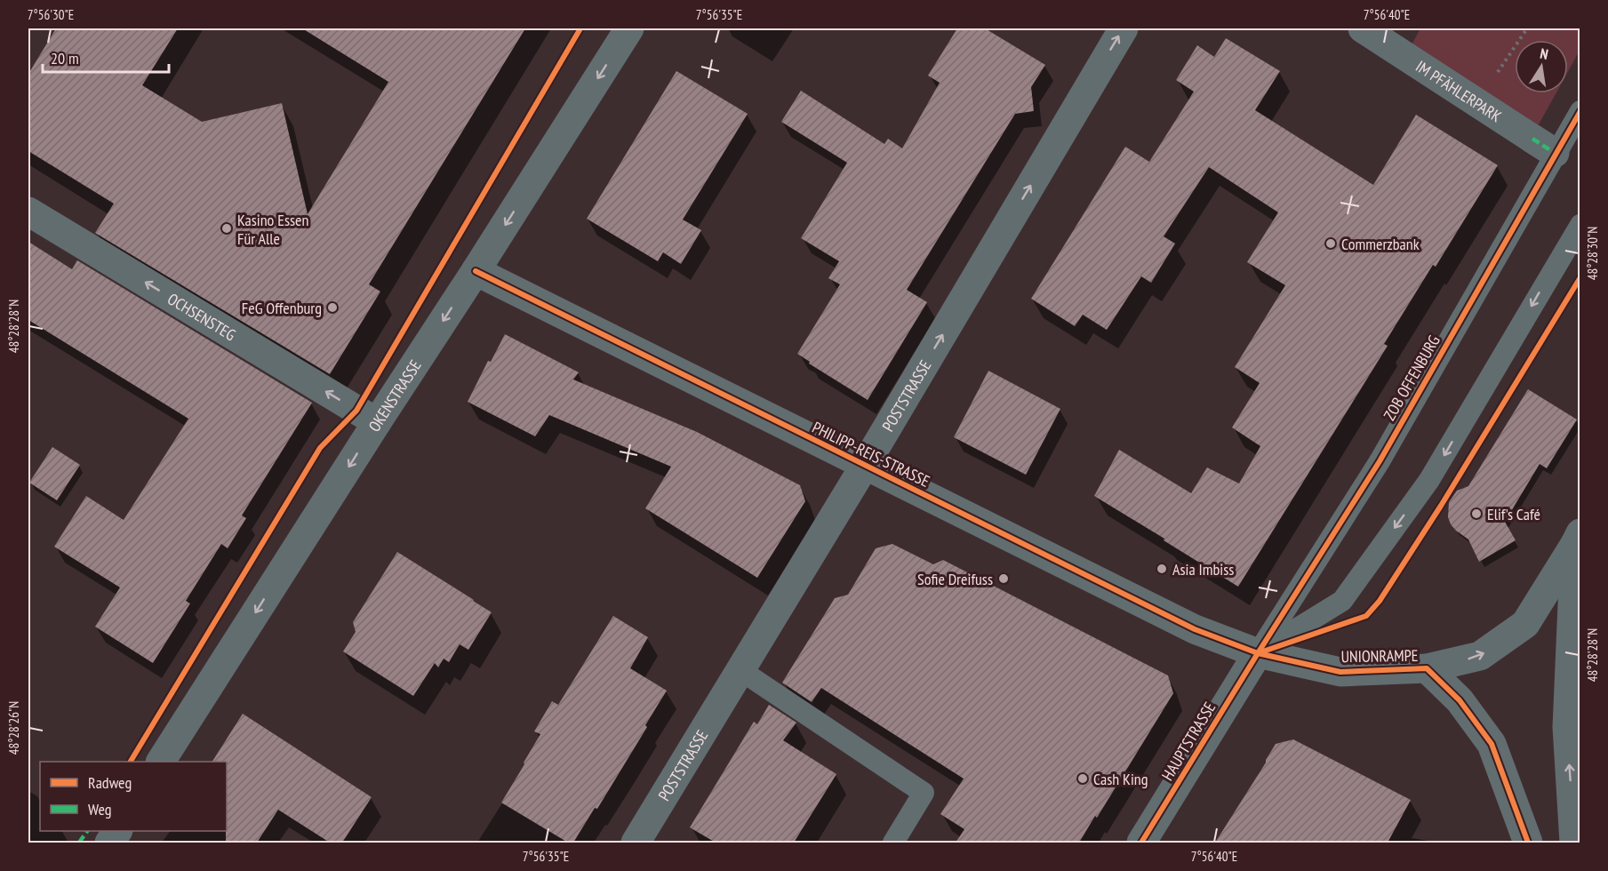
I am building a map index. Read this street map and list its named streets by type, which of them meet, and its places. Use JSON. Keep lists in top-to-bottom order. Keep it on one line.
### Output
{"streets":{"street":["IM PFÄHLERPARK","OCHSENSTEG","OKENSTRASSE","POSTSTRASSE","PHILIPP-REIS-STRASSE","UNIONRAMPE","HAUPTSTRASSE"],"lane":["ZOB OFFENBURG"]},"crossings":[["IM PFÄHLERPARK","ZOB OFFENBURG"],["OCHSENSTEG","OKENSTRASSE"],["ZOB OFFENBURG","PHILIPP-REIS-STRASSE"],["ZOB OFFENBURG","UNIONRAMPE"],["ZOB OFFENBURG","HAUPTSTRASSE"],["OKENSTRASSE","PHILIPP-REIS-STRASSE"],["POSTSTRASSE","PHILIPP-REIS-STRASSE"],["PHILIPP-REIS-STRASSE","UNIONRAMPE"],["PHILIPP-REIS-STRASSE","HAUPTSTRASSE"],["UNIONRAMPE","HAUPTSTRASSE"]],"one_way":["OCHSENSTEG","OKENSTRASSE","POSTSTRASSE"],"places":["Kasino Essen Für Alle","Commerzbank","FeG Offenburg","Elif's Café","Asia Imbiss","Sofie Dreifuss","Cash King"],"legend":["Radweg","Weg"],"scale_bar":"20 m","north":"top","coordinates":["7°56'30\"E","7°56'35\"E","7°56'40\"E","48°28'30\"N","48°28'28\"N","48°28'26\"N"]}
